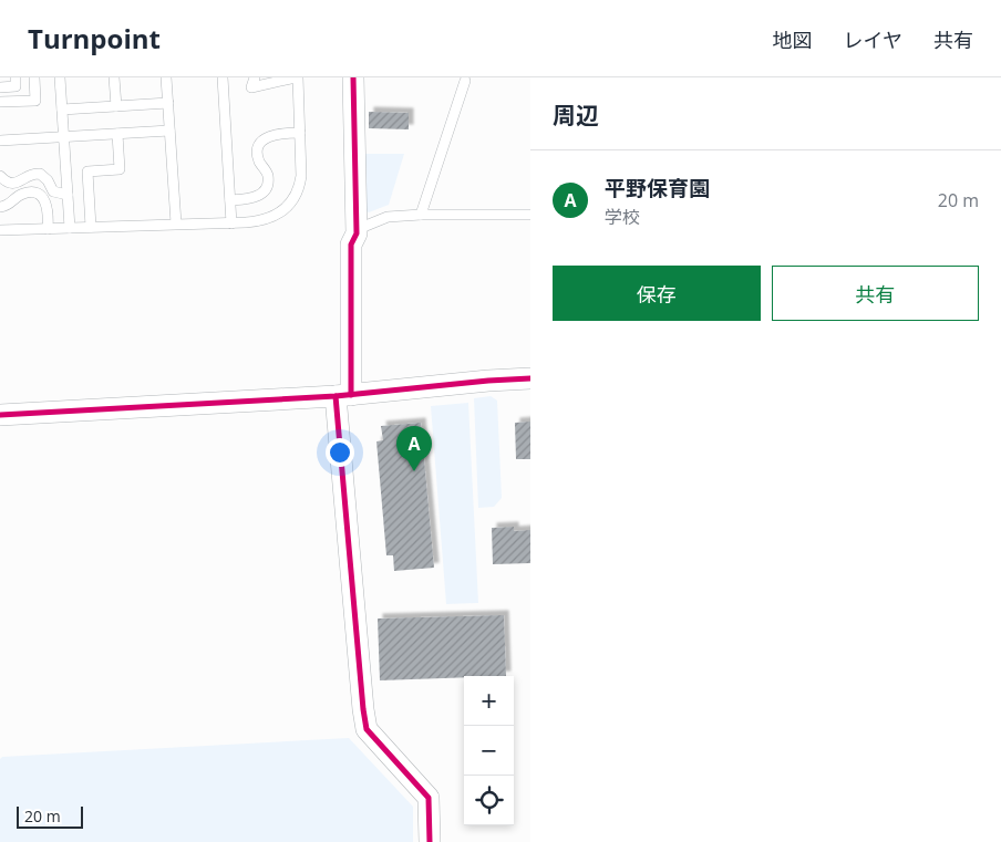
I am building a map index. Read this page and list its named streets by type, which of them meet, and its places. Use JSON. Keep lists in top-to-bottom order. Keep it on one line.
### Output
{"scale_bar":"20 m","page":{"header":"Turnpoint","nav":["地図","レイヤ","共有"],"heading":"周辺","list":[{"mark":"A","name":"平野保育園","note":"学校","value":"20 m"}],"buttons":["保存","共有"],"pins":"A","map_buttons":["+","−"],"scale":"20 m"}}
